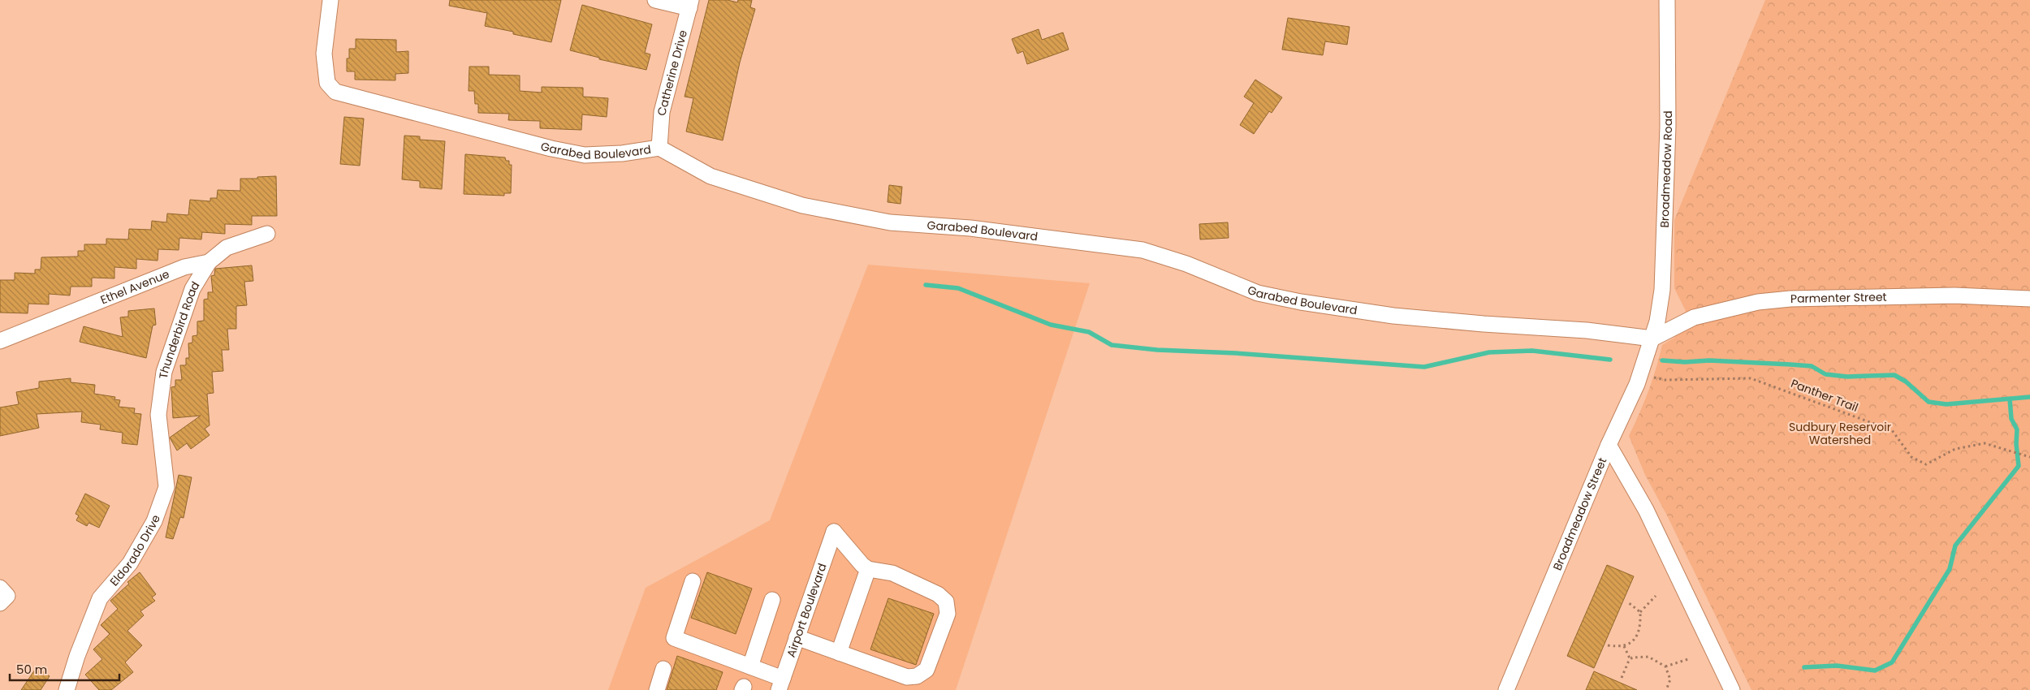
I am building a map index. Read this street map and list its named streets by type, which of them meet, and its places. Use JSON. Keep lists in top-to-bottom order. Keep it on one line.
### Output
{"streets":{"street":["Catherine Drive","Garabed Boulevard","Broadmeadow Road","Ethel Avenue","Parmenter Street","Thunderbird Road","Broadmeadow Street","Eldorado Drive","Airport Boulevard"],"path":["Panther Trail"]},"crossings":[["Catherine Drive","Garabed Boulevard"],["Garabed Boulevard","Broadmeadow Road"],["Garabed Boulevard","Parmenter Street"],["Garabed Boulevard","Broadmeadow Street"],["Broadmeadow Road","Parmenter Street"],["Broadmeadow Road","Broadmeadow Street"],["Ethel Avenue","Thunderbird Road"],["Parmenter Street","Broadmeadow Street"],["Thunderbird Road","Eldorado Drive"],["Panther Trail","Broadmeadow Street"]],"parks":["Sudbury Reservoir Watershed"],"scale_bar":"50 m"}
